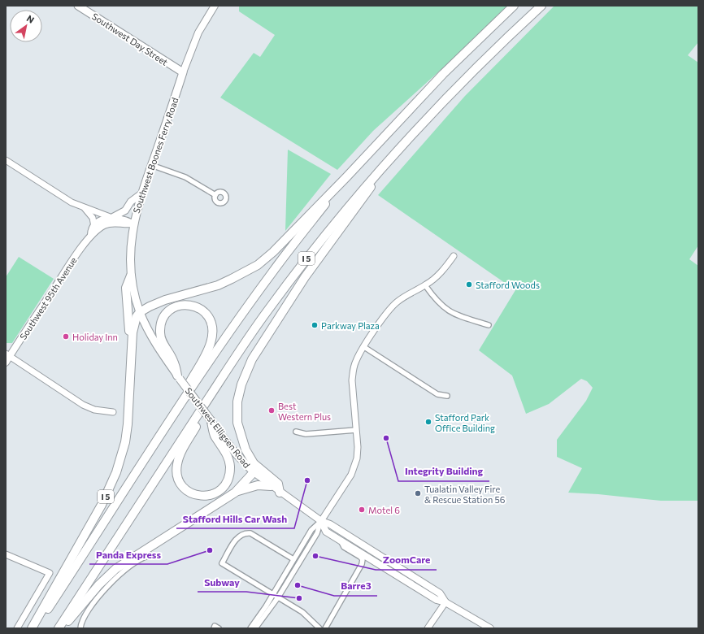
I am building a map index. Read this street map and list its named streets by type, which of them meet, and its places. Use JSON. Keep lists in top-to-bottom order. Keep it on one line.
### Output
{"streets":{"highway":["I 5"],"main road":["Southwest Day Street","Southwest Boones Ferry Road","Southwest 95th Avenue","Southwest Elligsen Road"]},"crossings":[["Southwest Day Street","Southwest Boones Ferry Road"],["Southwest Boones Ferry Road","I 5"],["Southwest Boones Ferry Road","Southwest Elligsen Road"],["I 5","Southwest Elligsen Road"]],"places":["Stafford Woods","Parkway Plaza","Holiday Inn","Best Western Plus","Stafford Park Office Building","Integrity Building","Stafford Hills Car Wash","Tualatin Valley Fire & Rescue Station 56","Motel 6","Panda Express","ZoomCare","Barre3","Subway"],"north":"top right"}
